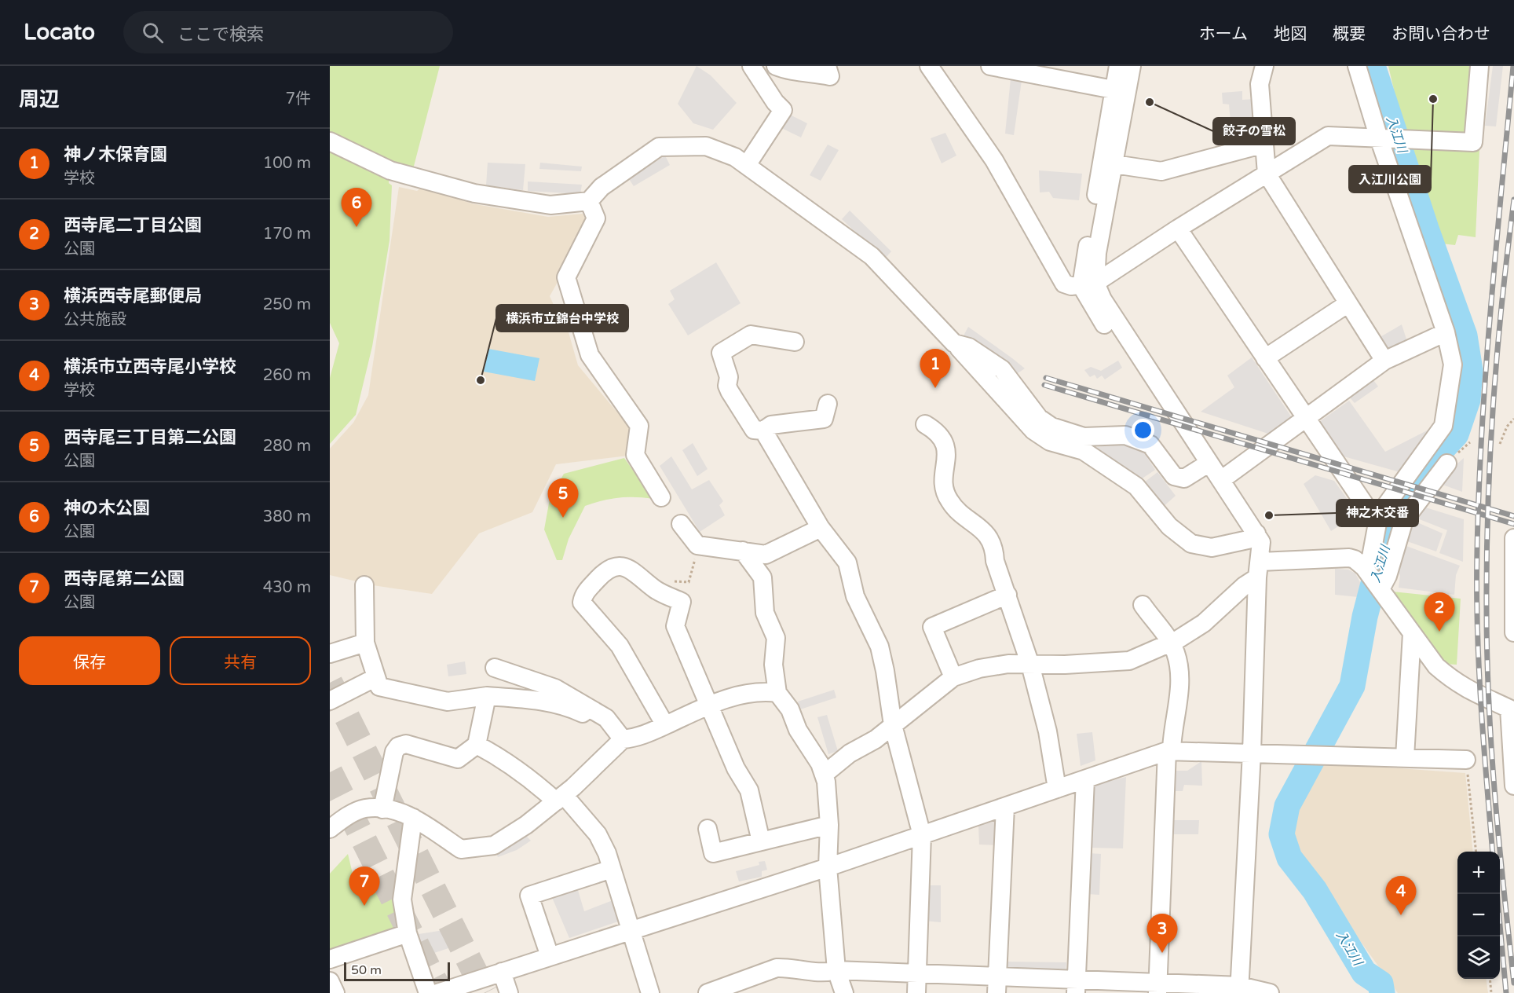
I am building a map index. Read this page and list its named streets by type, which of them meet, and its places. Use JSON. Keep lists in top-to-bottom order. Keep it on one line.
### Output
{"water":["入江川"],"places":["入江川公園","餃子の雪松","横浜市立錦台中学校","神之木交番"],"scale_bar":"50 m","page":{"header":"Locato","search":"ここで検索","nav":["ホーム","地図","概要","お問い合わせ"],"heading":["周辺","7件"],"list":[{"mark":"1","name":"神ノ木保育園","note":"学校","value":"100 m"},{"mark":"2","name":"西寺尾二丁目公園","note":"公園","value":"170 m"},{"mark":"3","name":"横浜西寺尾郵便局","note":"公共施設","value":"250 m"},{"mark":"4","name":"横浜市立西寺尾小学校","note":"学校","value":"260 m"},{"mark":"5","name":"西寺尾三丁目第二公園","note":"公園","value":"280 m"},{"mark":"6","name":"神の木公園","note":"公園","value":"380 m"},{"mark":"7","name":"西寺尾第二公園","note":"公園","value":"430 m"}],"pins":["6","1","5","2","7","4","3"],"buttons":["保存","共有"],"map_buttons":["+","−"],"scale":"50 m"}}
